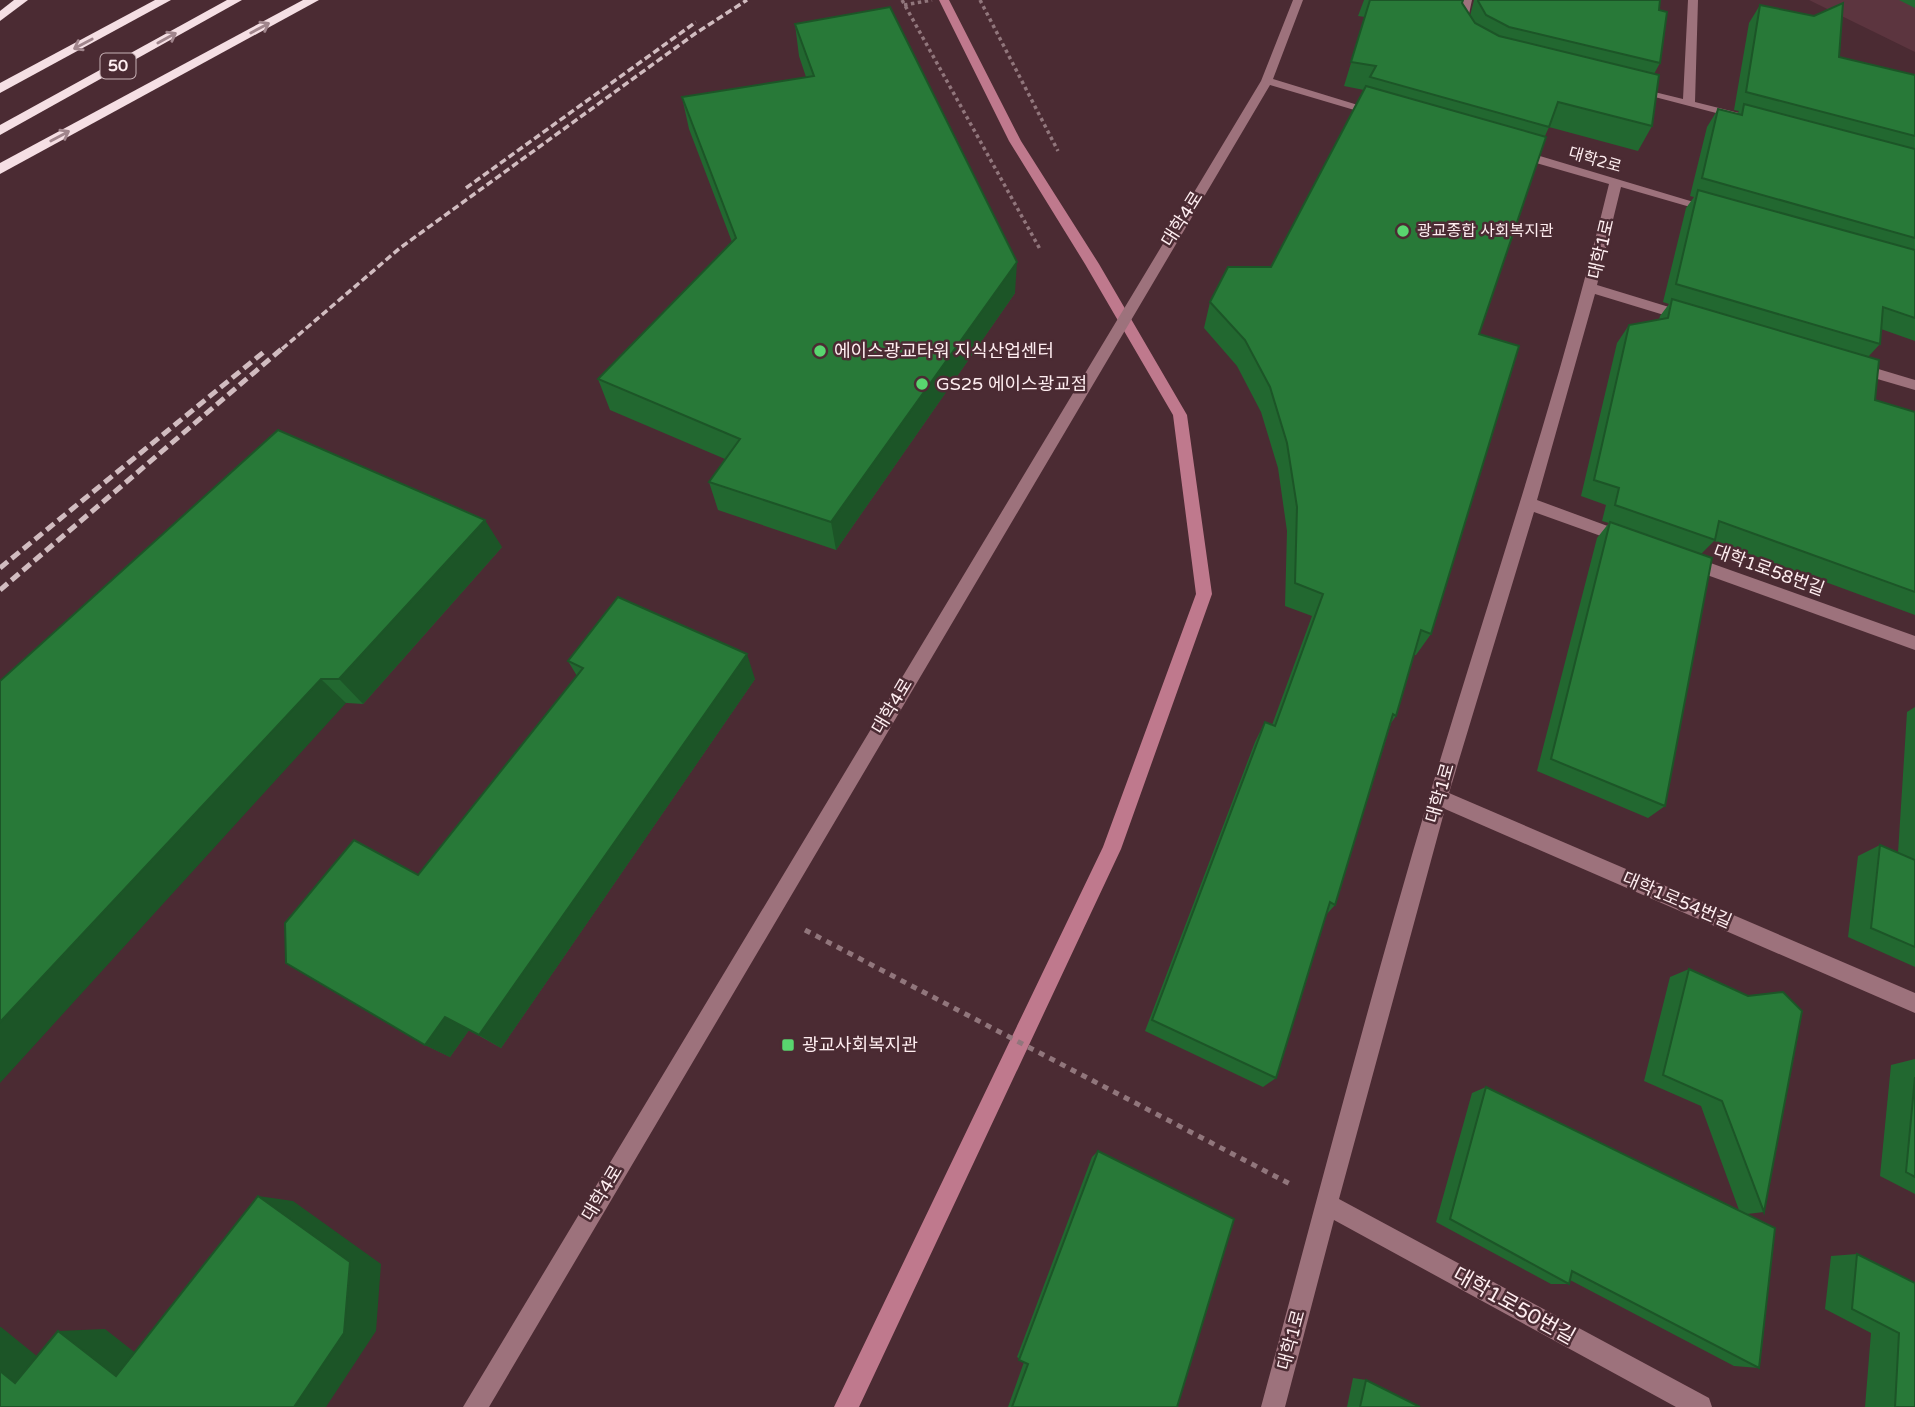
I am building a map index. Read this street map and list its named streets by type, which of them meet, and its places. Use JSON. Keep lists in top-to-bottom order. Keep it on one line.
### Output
{"streets":{"highway":["50"],"street":["대학2로","대학4로","대학1로","대학1로58번길","대학1로54번길","대학1로50번길"]},"crossings":[["대학2로","대학1로"],["대학1로","대학1로54번길"],["대학1로","대학1로50번길"]],"places":{"other":["광교종합 사회복지관","에이스광교타워 지식산업센터","GS25 에이스광교점"],"transit":["광교사회복지관"]}}
